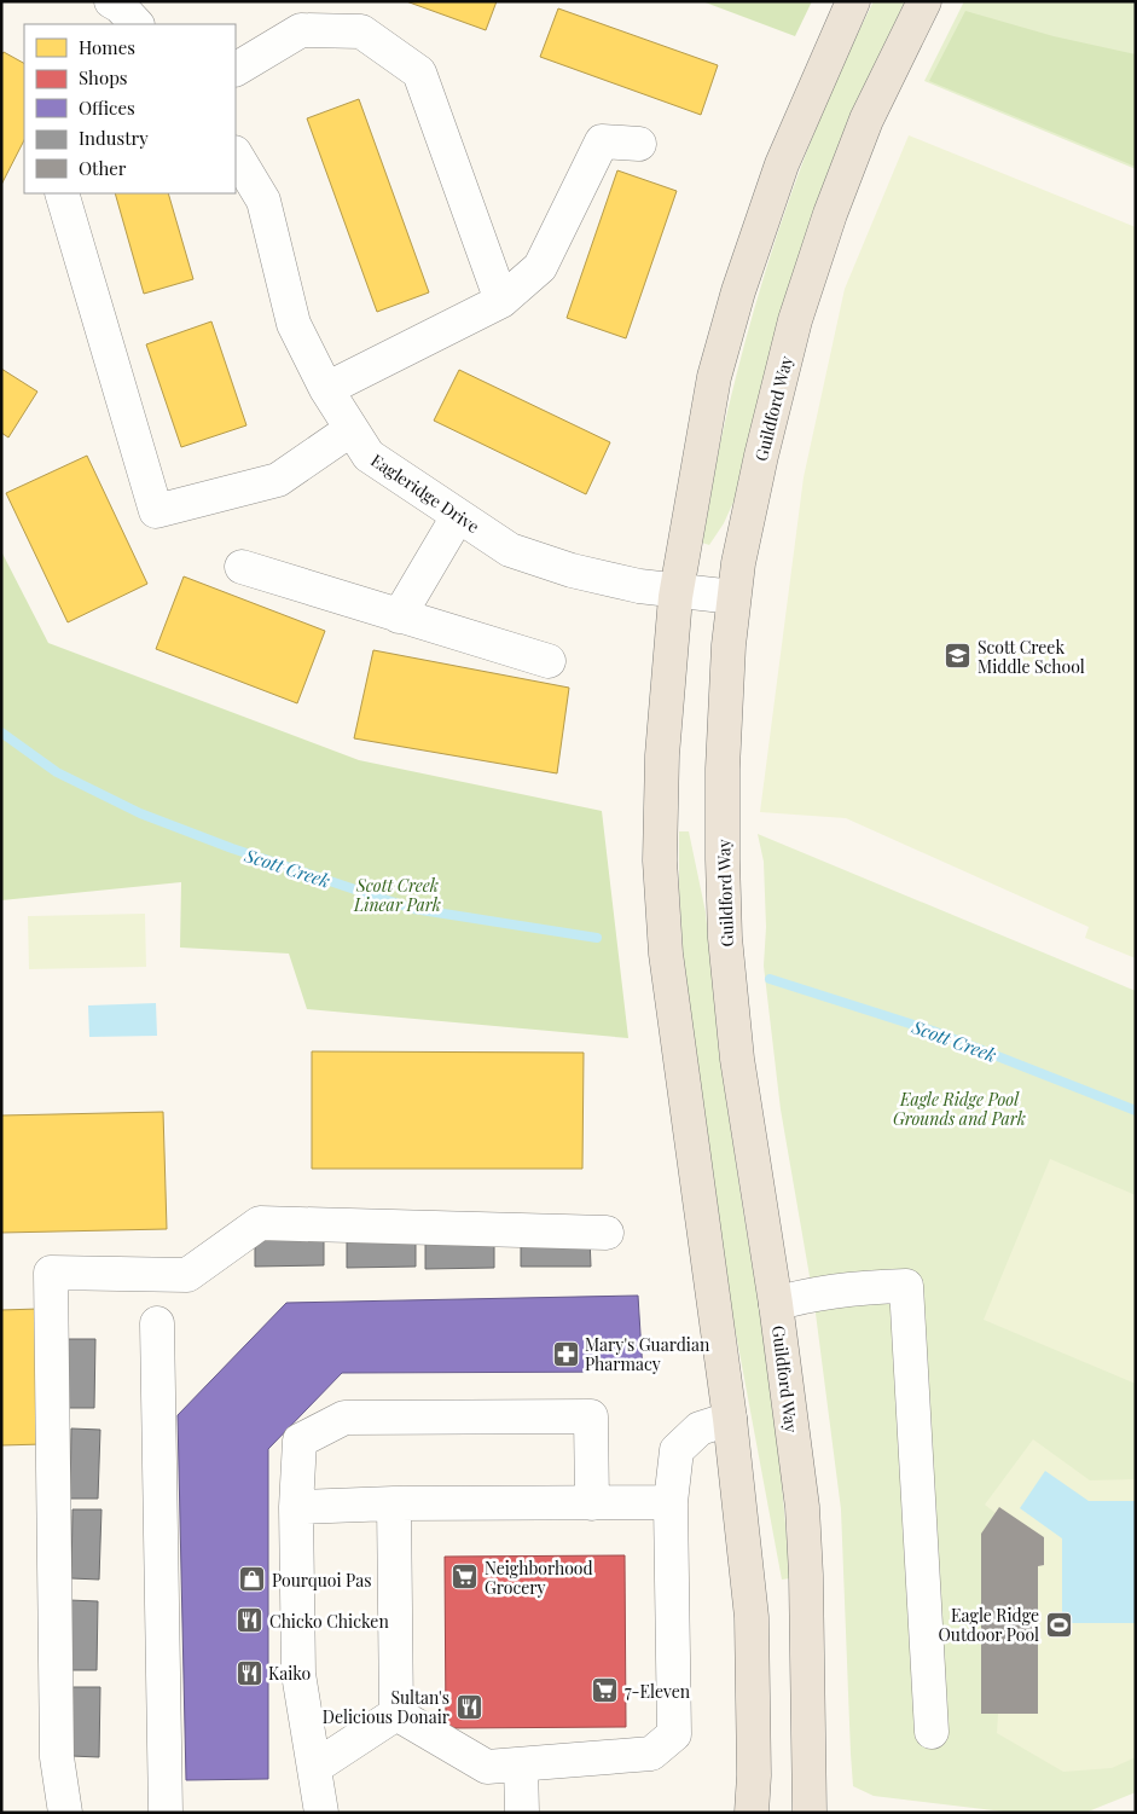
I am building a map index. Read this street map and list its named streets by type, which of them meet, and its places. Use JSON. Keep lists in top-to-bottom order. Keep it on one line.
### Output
{"streets":{"main road":["Guildford Way"],"street":["Eagleridge Drive"]},"crossings":[["Guildford Way","Eagleridge Drive"]],"water":["Scott Creek"],"parks":["Scott Creek Linear Park","Eagle Ridge Pool Grounds and Park"],"places":{"school or university":["Scott Creek Middle School"],"pharmacy":["Mary's Guardian Pharmacy"],"supermarket":["Neighborhood Grocery","7-Eleven"],"shop":["Pourquoi Pas"],"restaurant":["Chicko Chicken","Kaiko","Sultan's Delicious Donair"],"sports":["Eagle Ridge Outdoor Pool"]},"legend":["Homes","Shops","Offices","Industry","Other"]}
